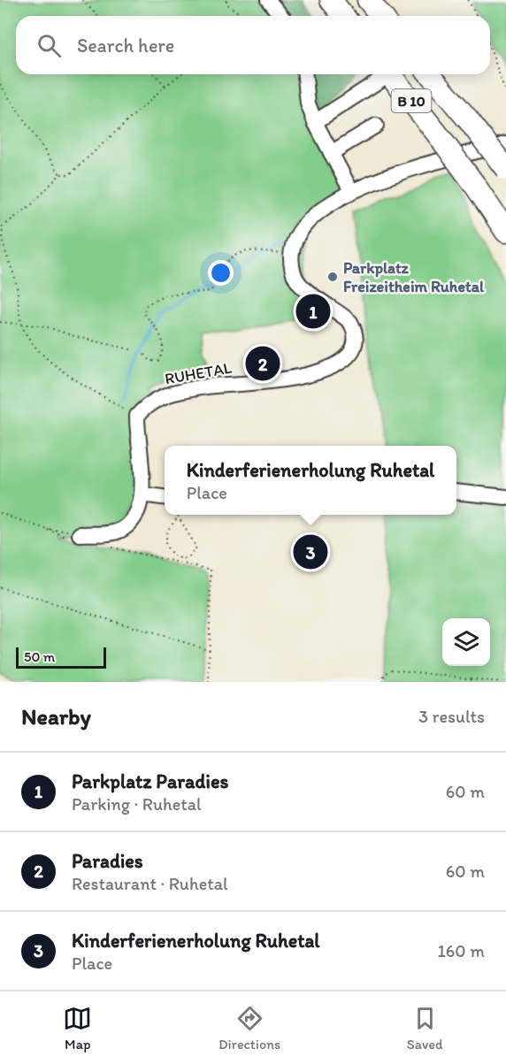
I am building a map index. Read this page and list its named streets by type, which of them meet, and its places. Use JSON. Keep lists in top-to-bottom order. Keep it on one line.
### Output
{"streets":{"highway":["B 10"],"street":["RUHETAL"]},"places":["Parkplatz Freizeitheim Ruhetal"],"scale_bar":"50 m","page":{"search":"Search here","pins":["1","2","3"],"popup":["Kinderferienerholung Ruhetal","Place"],"scale":"50 m","heading":["Nearby","3 results"],"list":[{"mark":"1","name":"Parkplatz Paradies","note":"Parking · Ruhetal","value":"60 m"},{"mark":"2","name":"Paradies","note":"Restaurant · Ruhetal","value":"60 m"},{"mark":"3","name":"Kinderferienerholung Ruhetal","note":"Place","value":"160 m"}],"nav":["Map","Directions","Saved"]}}
